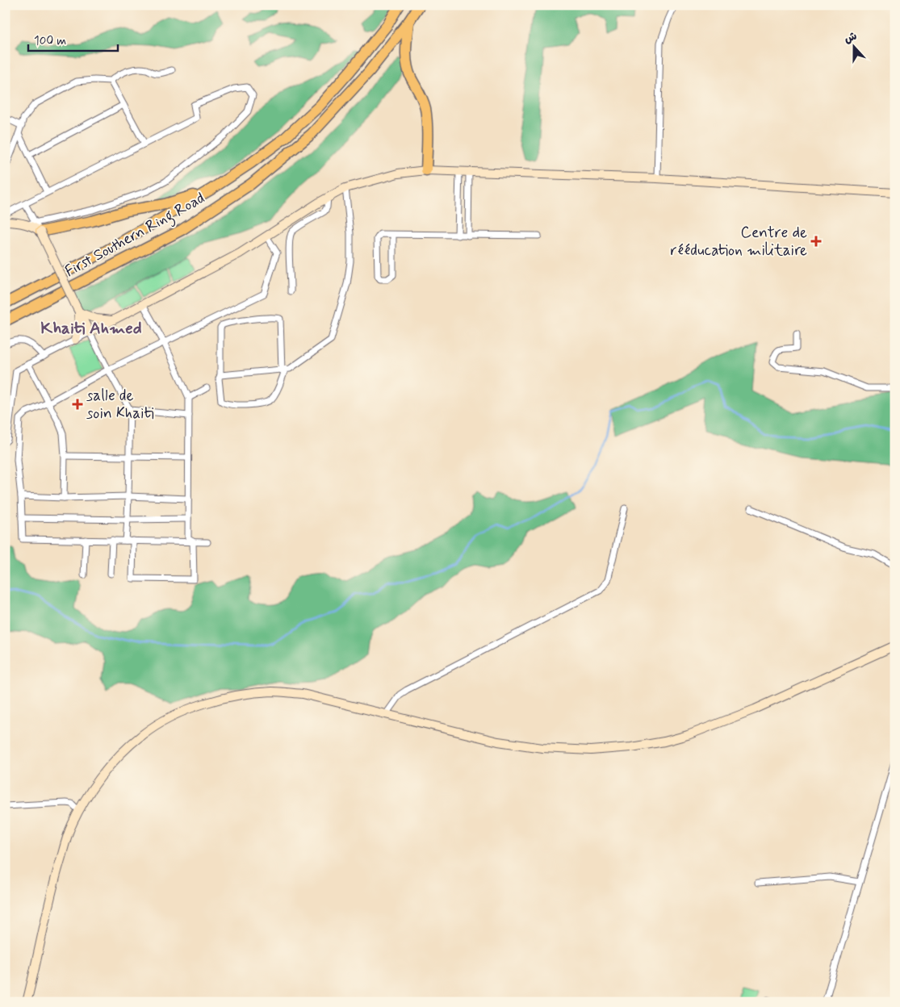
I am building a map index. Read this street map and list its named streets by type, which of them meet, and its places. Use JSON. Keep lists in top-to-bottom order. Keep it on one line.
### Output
{"streets":{"highway":["First Southern Ring Road"]},"districts":["Khaiti Ahmed"],"places":{"health":["Centre de rééducation militaire","salle de soin Khaiti"]},"scale_bar":"100 m","north":"top"}
